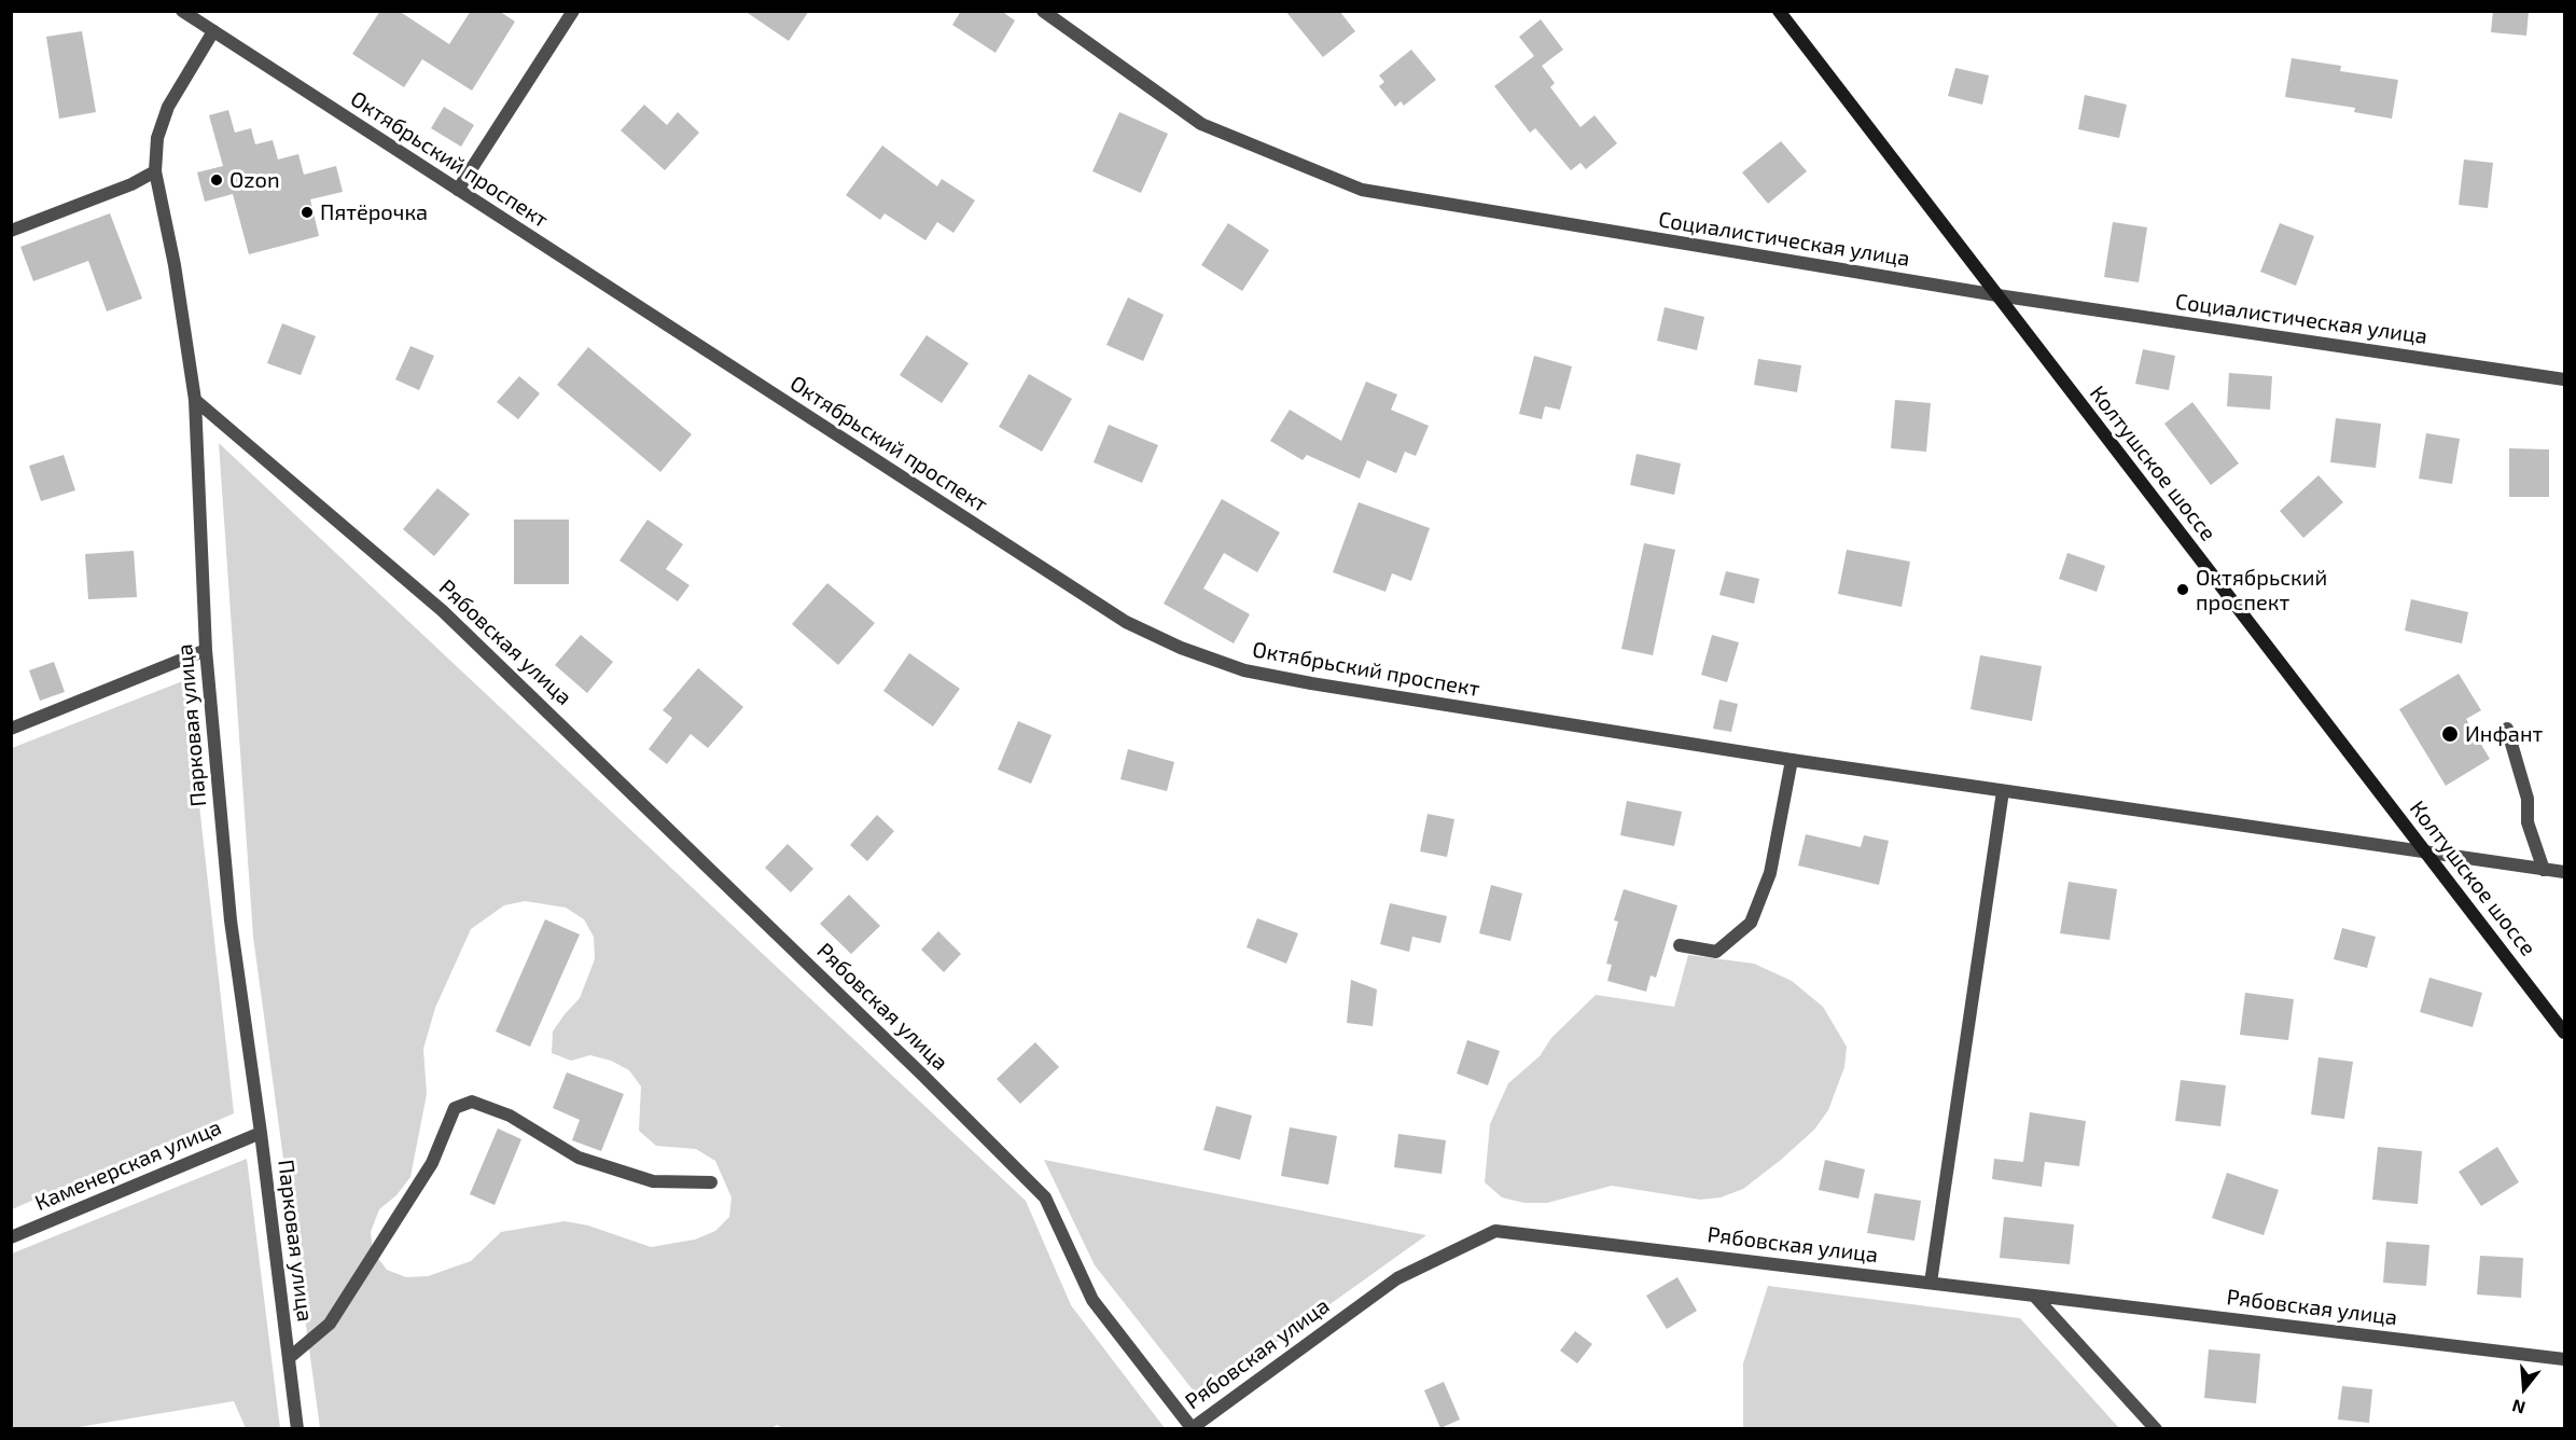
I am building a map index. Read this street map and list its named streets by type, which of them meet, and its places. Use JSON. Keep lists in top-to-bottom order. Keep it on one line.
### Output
{"streets":{"main road":["Колтушское шоссе"],"street":["Октябрьский проспект","Социалистическая улица","Рябовская улица","Парковая улица","Каменерская улица"]},"crossings":[["Октябрьский проспект","Колтушское шоссе"],["Октябрьский проспект","Парковая улица"],["Социалистическая улица","Колтушское шоссе"],["Рябовская улица","Парковая улица"],["Парковая улица","Каменерская улица"]],"places":["Ozon","Пятёрочка","Октябрьский проспект","Инфант"],"north":"bottom"}
